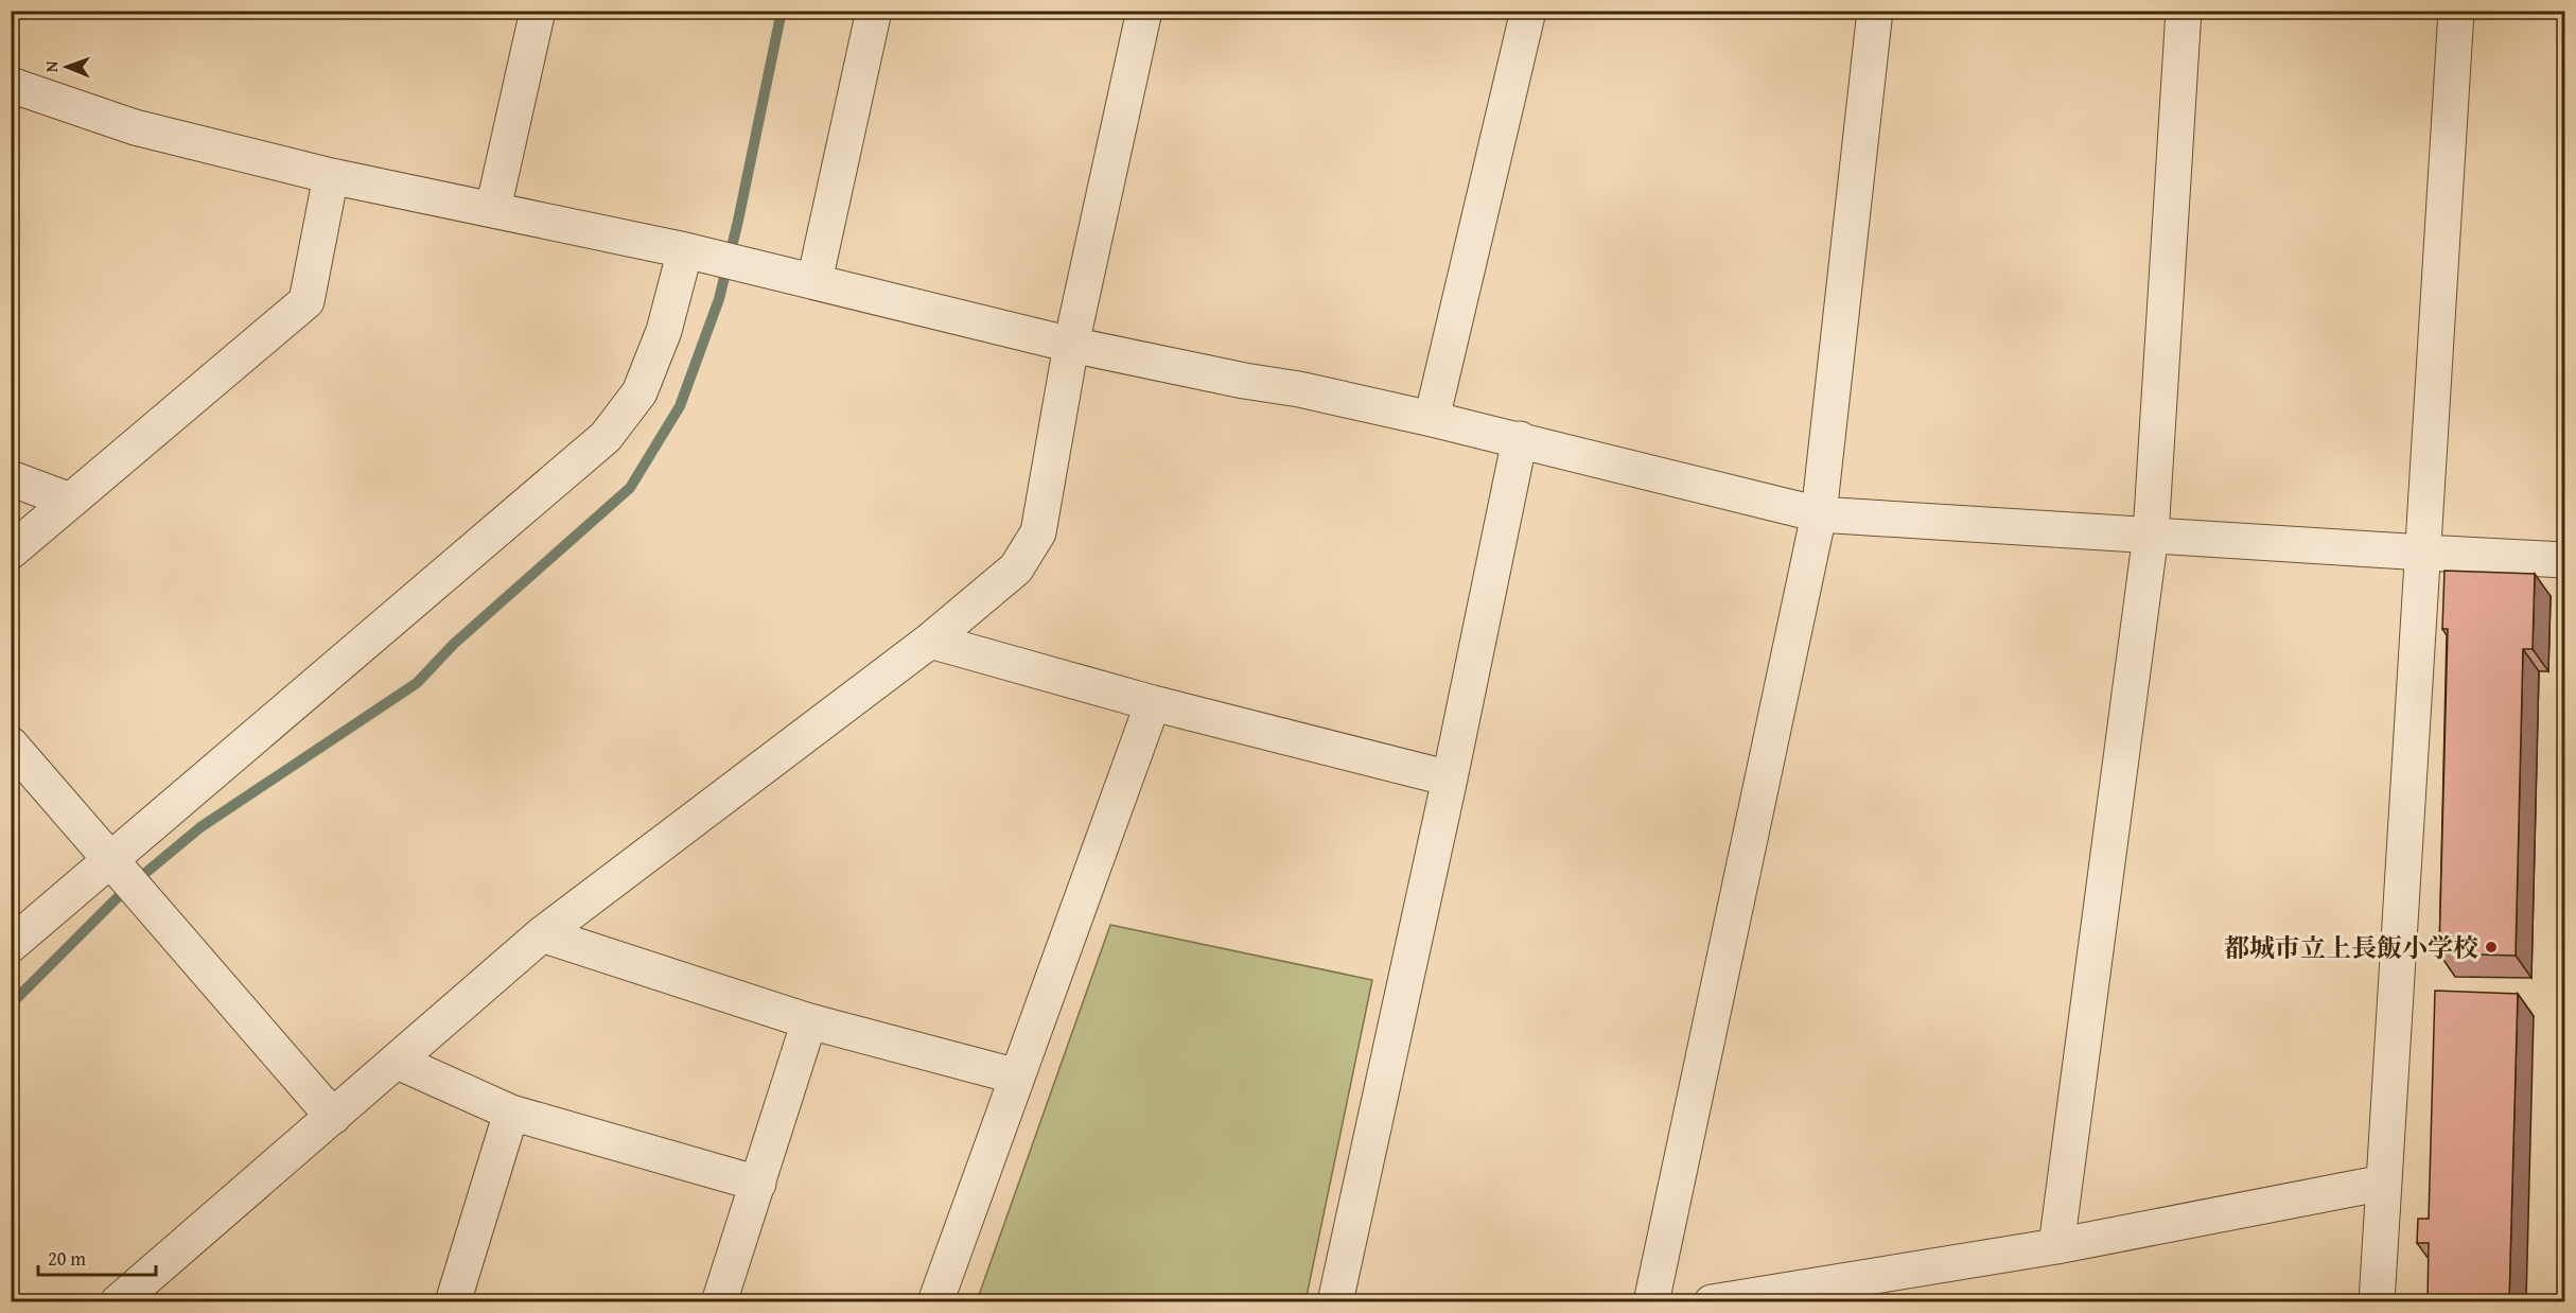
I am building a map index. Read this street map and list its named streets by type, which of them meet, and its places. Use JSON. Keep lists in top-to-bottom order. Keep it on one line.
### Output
{"places":["都城市立上長飯小学校"],"scale_bar":"20 m","north":"left"}
